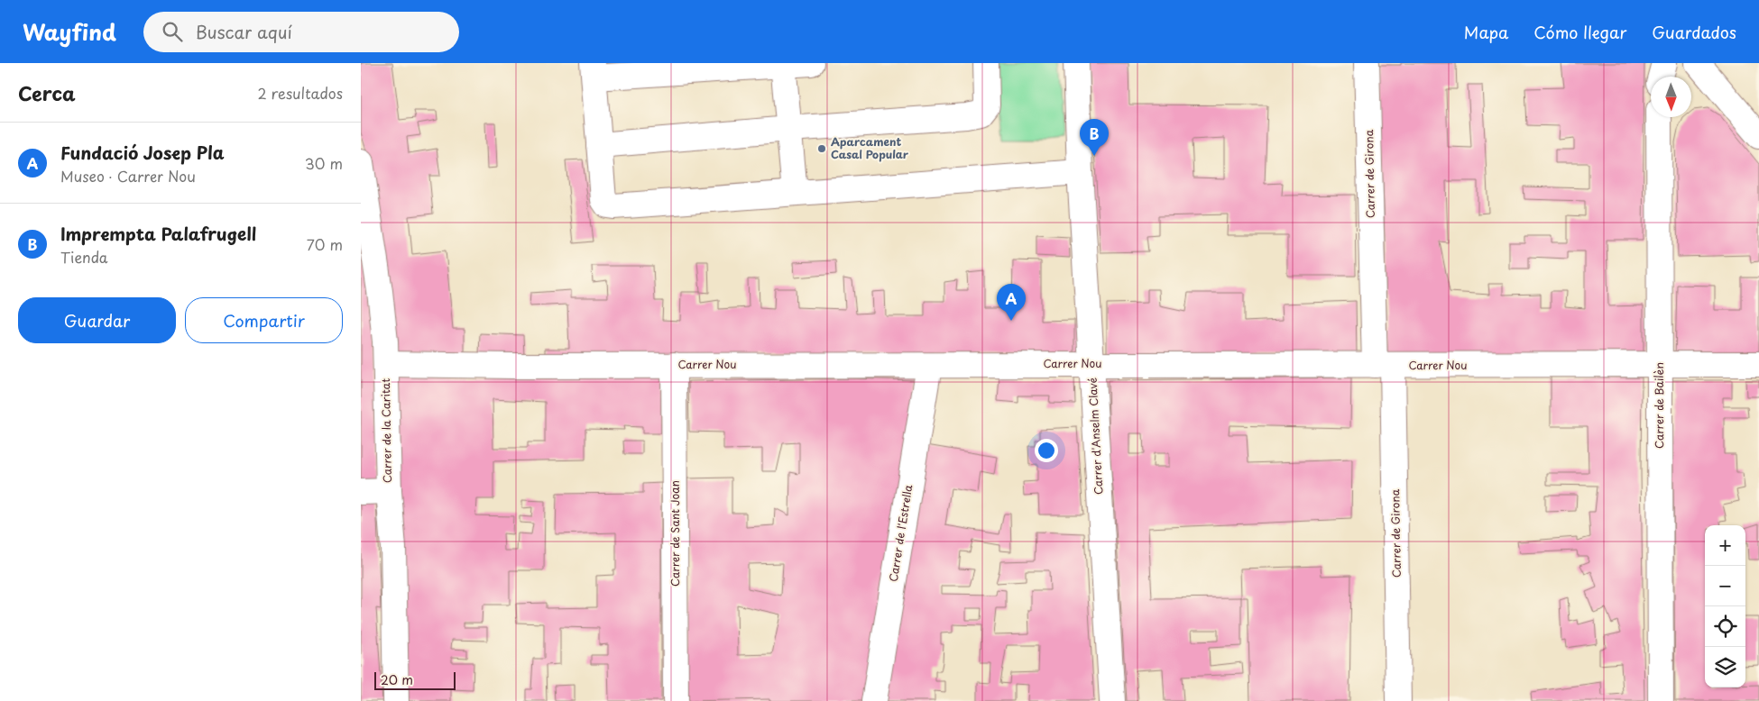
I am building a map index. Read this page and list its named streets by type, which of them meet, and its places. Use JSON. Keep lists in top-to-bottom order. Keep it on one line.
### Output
{"streets":{"street":["Carrer de Girona","Carrer Nou","Carrer de Bailèn","Carrer de la Caritat","Carrer d'Anselm Clavé","Carrer de Sant Joan","Carrer de l'Estrella"]},"crossings":[["Carrer de Girona","Carrer Nou"],["Carrer Nou","Carrer de Bailèn"],["Carrer Nou","Carrer de la Caritat"],["Carrer Nou","Carrer d'Anselm Clavé"],["Carrer Nou","Carrer de Sant Joan"],["Carrer Nou","Carrer de l'Estrella"]],"places":["Aparcament Casal Popular"],"scale_bar":"20 m","north":"bottom","page":{"header":"Wayfind","search":"Buscar aquí","nav":["Mapa","Cómo llegar","Guardados"],"heading":["Cerca","2 resultados"],"pins":["B","A"],"list":[{"mark":"A","name":"Fundació Josep Pla","note":"Museo · Carrer Nou","value":"30 m"},{"mark":"B","name":"Imprempta Palafrugell","note":"Tienda","value":"70 m"}],"buttons":["Guardar","Compartir"],"map_buttons":["+","−"],"scale":"20 m"}}
